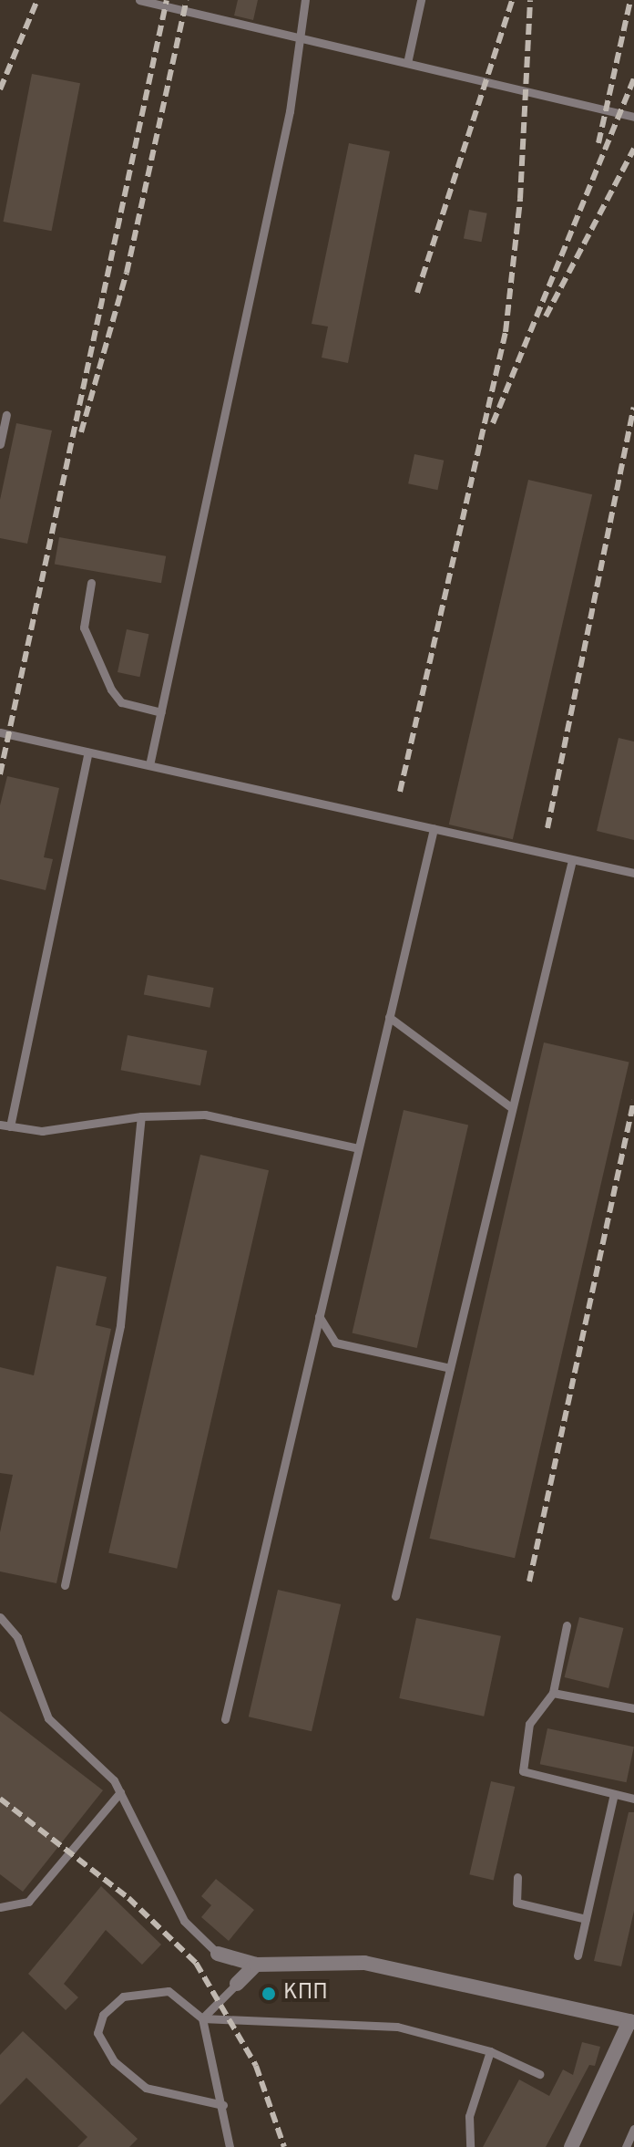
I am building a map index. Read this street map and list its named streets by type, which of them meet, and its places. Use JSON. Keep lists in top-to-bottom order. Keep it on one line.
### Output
{"places":["КПП"]}
